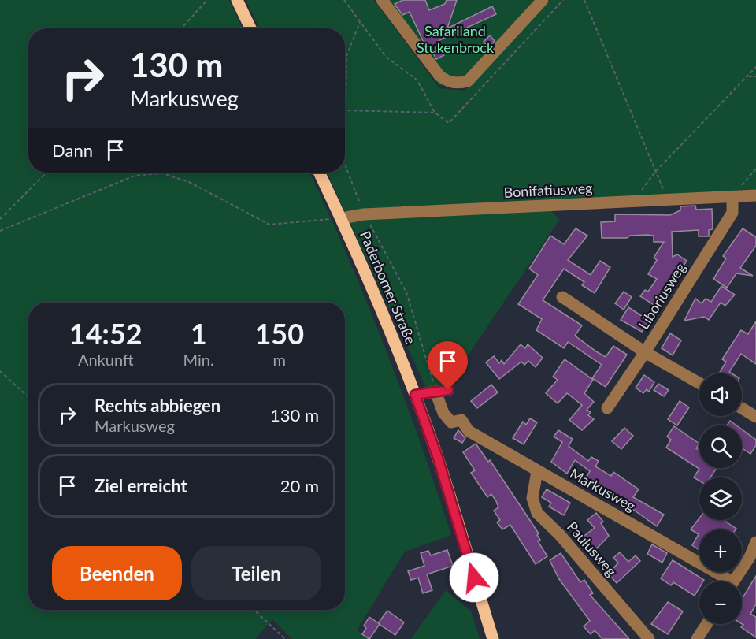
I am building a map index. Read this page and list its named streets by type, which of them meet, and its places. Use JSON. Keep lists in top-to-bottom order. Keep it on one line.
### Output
{"streets":{"main road":["Paderborner Straße"],"street":["Bonifatiusweg","Liboriusweg","Markusweg","Paulusweg"]},"crossings":[["Bonifatiusweg","Paderborner Straße"],["Bonifatiusweg","Liboriusweg"],["Markusweg","Paulusweg"]],"parks":["Safariland Stukenbrock"],"page":{"turn":["130 m","Markusweg"],"then":"Dann","eta":["14:52","Ankunft","1","Min.","150","m"],"map_buttons":["+","−"],"list":[{"name":"Rechts abbiegen","note":"Markusweg","value":"130 m"},{"name":"Ziel erreicht","value":"20 m"}],"buttons":["Beenden","Teilen"]}}
